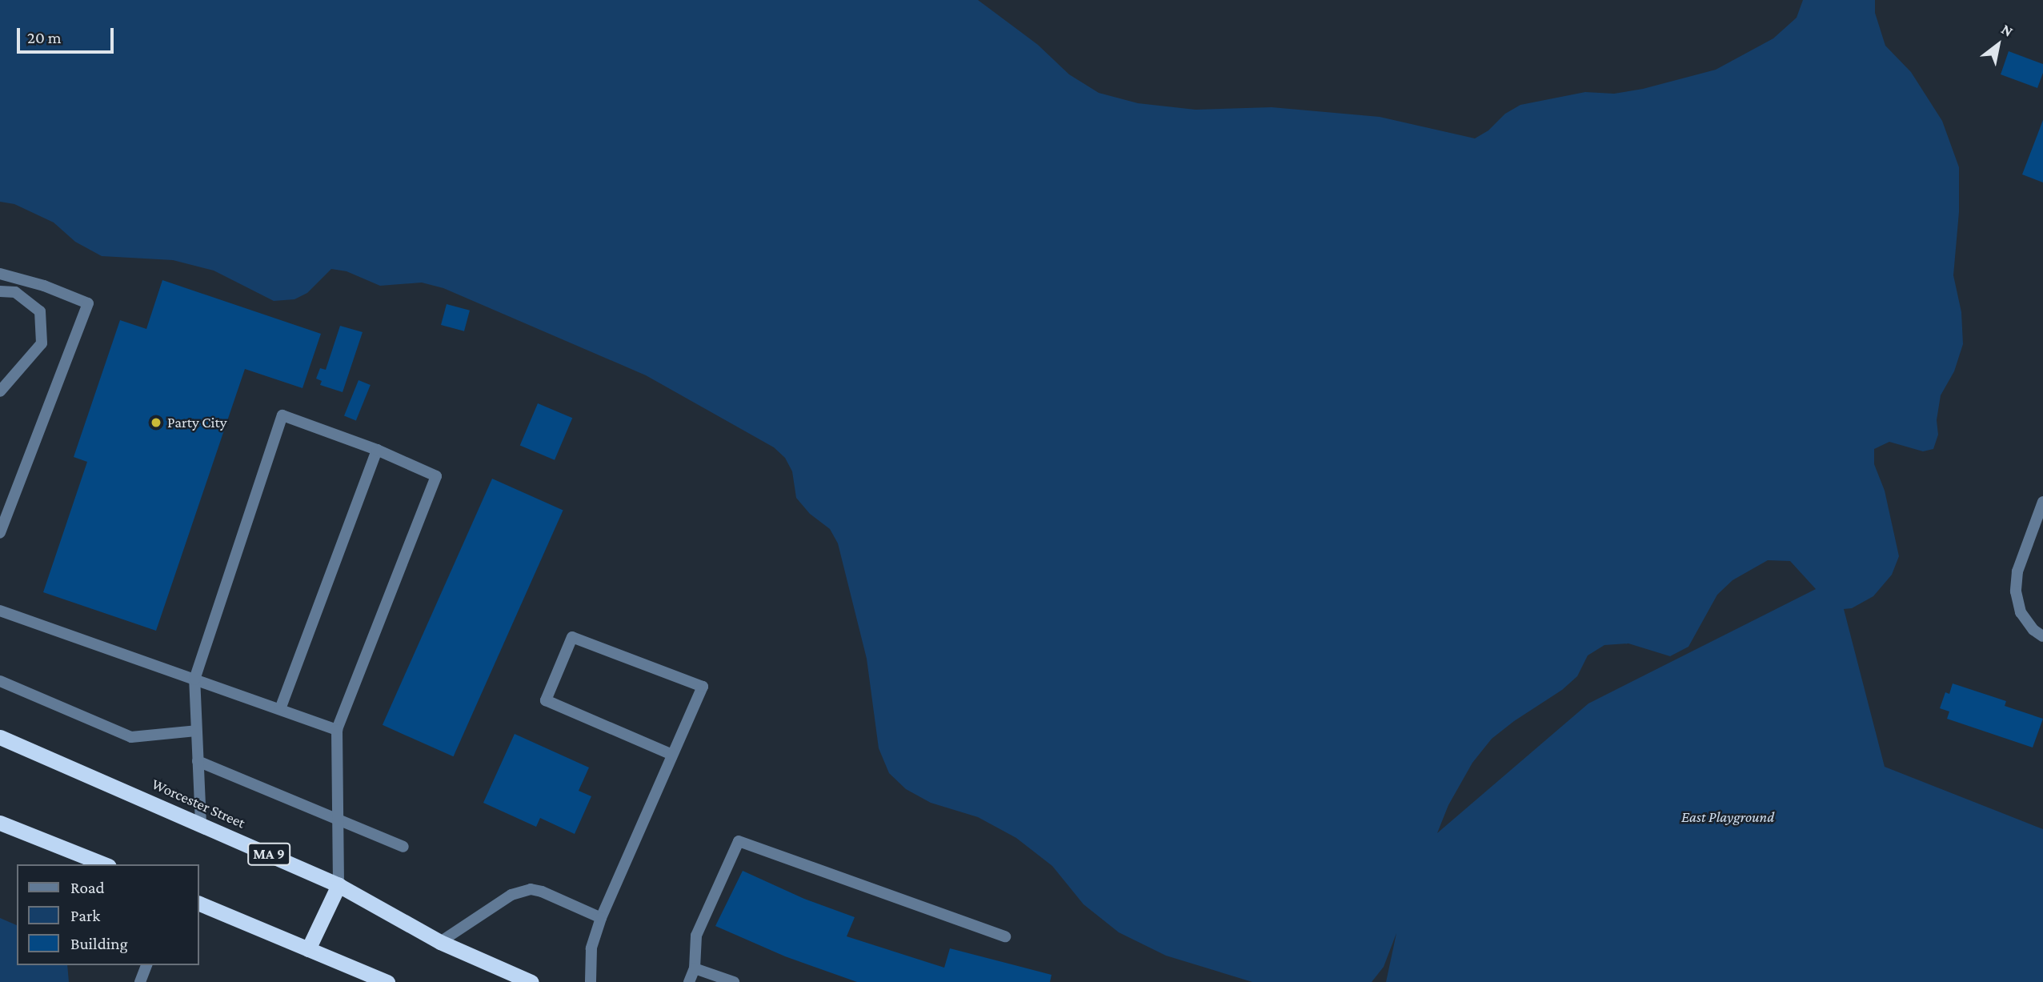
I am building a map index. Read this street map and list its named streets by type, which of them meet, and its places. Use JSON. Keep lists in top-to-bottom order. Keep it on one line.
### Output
{"streets":{"highway":["Worcester Street","MA 9"]},"parks":["East Playground"],"places":["Party City"],"legend":["Road","Park","Building"],"scale_bar":"20 m","north":"top right"}
